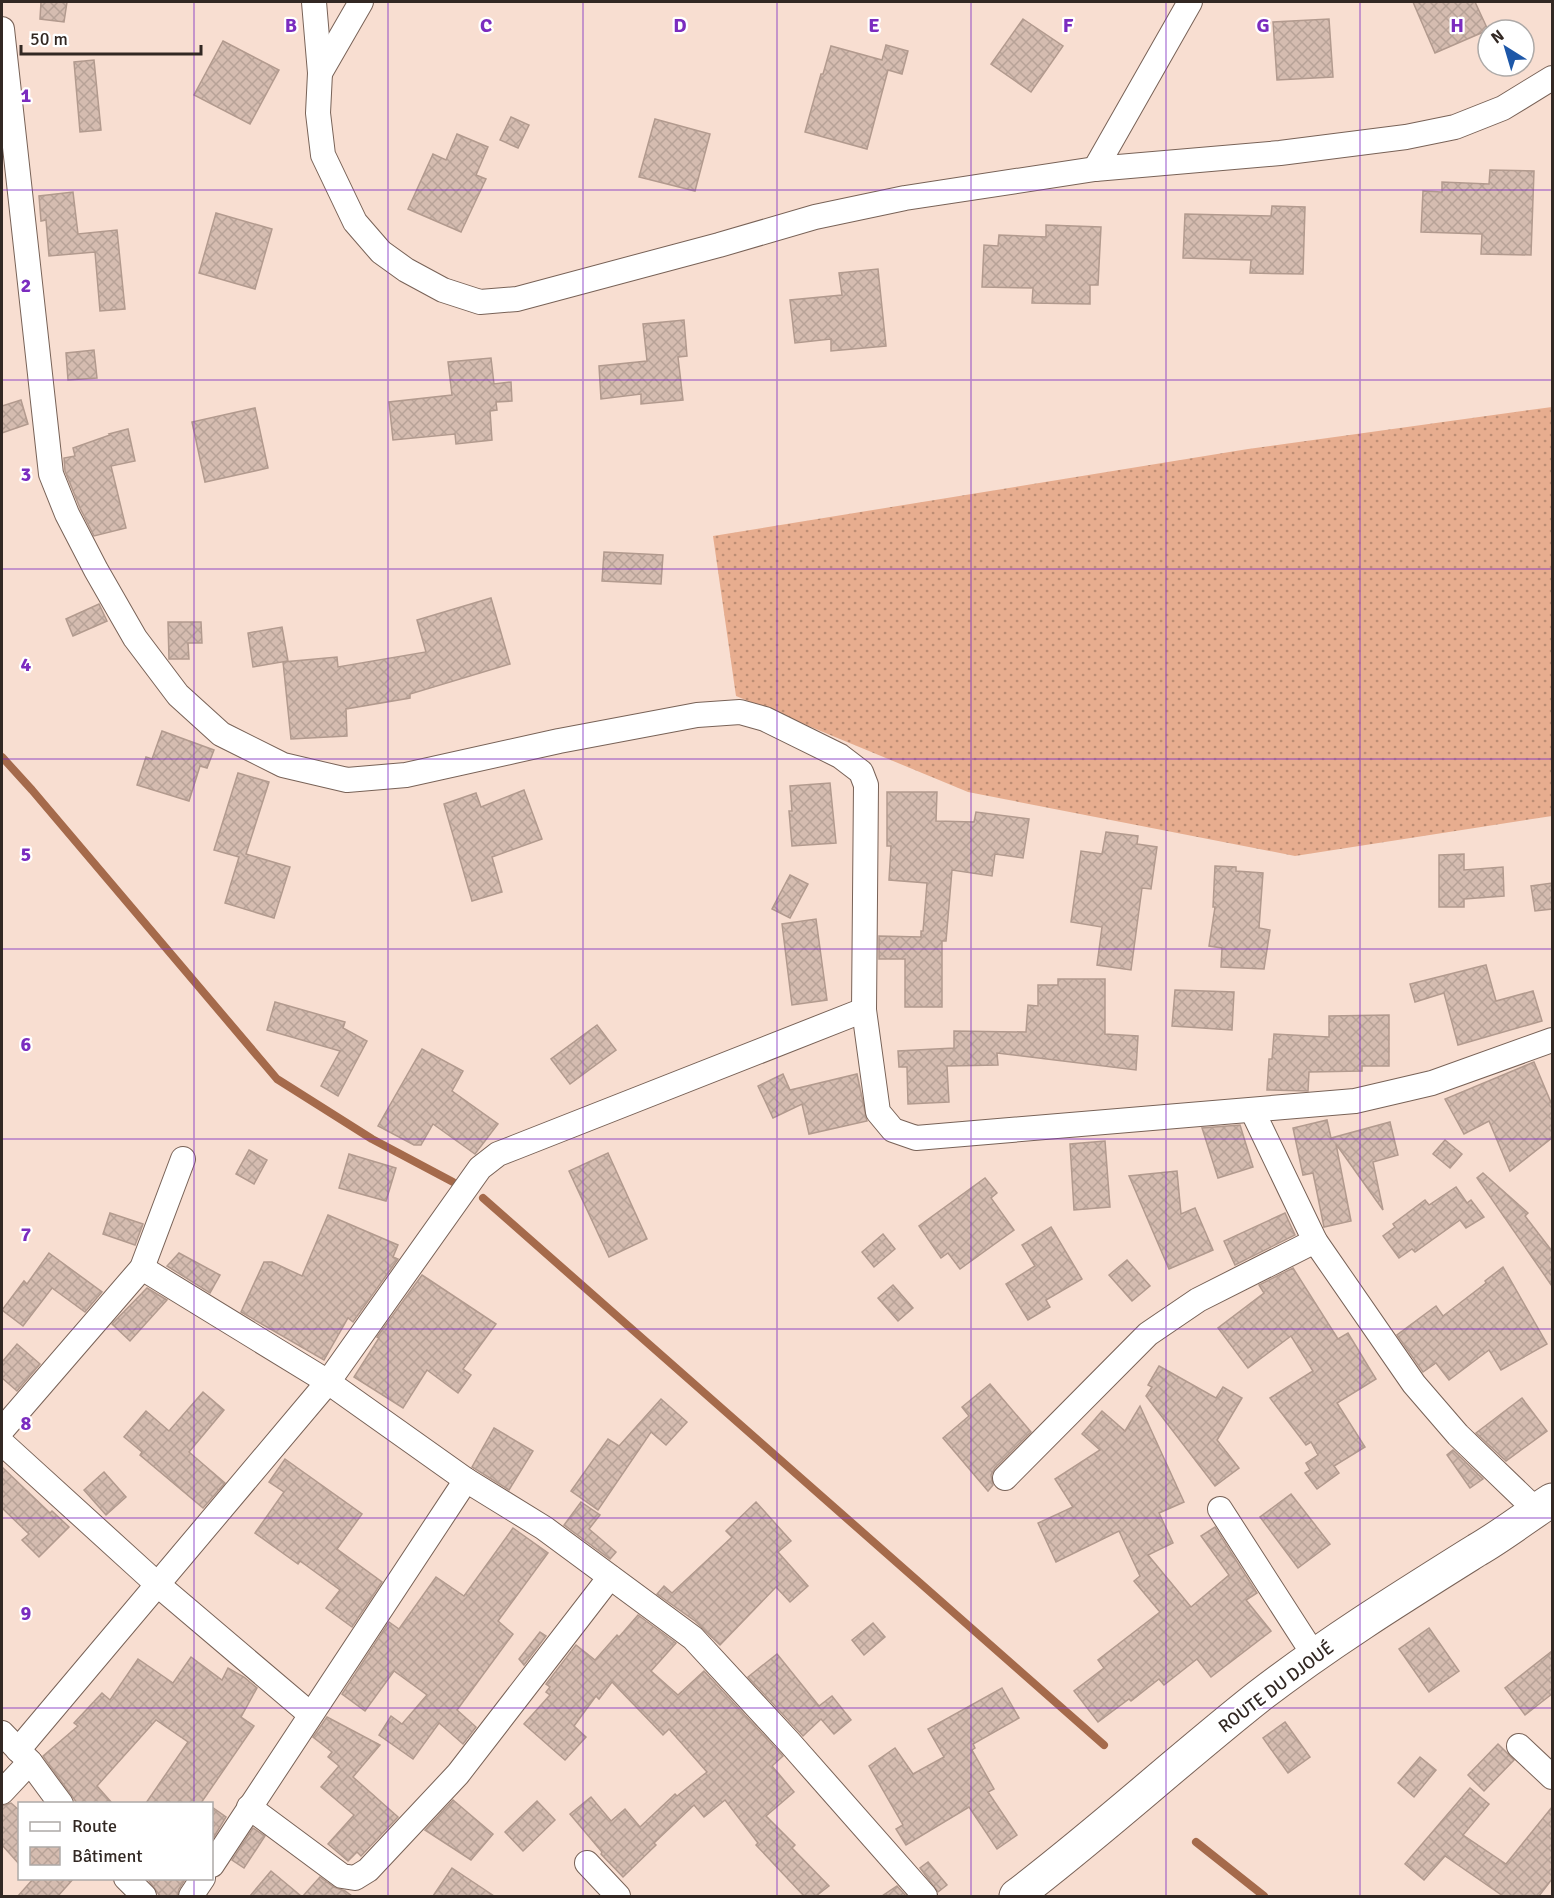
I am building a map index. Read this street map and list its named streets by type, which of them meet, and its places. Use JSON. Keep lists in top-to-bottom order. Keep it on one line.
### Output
{"streets":{"main road":["ROUTE DU DJOUÉ"]},"legend":["Route","Bâtiment"],"scale_bar":"50 m","north":"top left","grid":{"columns":["B","C","D","E","F","G","H"],"rows":["1","2","3","4","5","6","7","8","9"]}}
